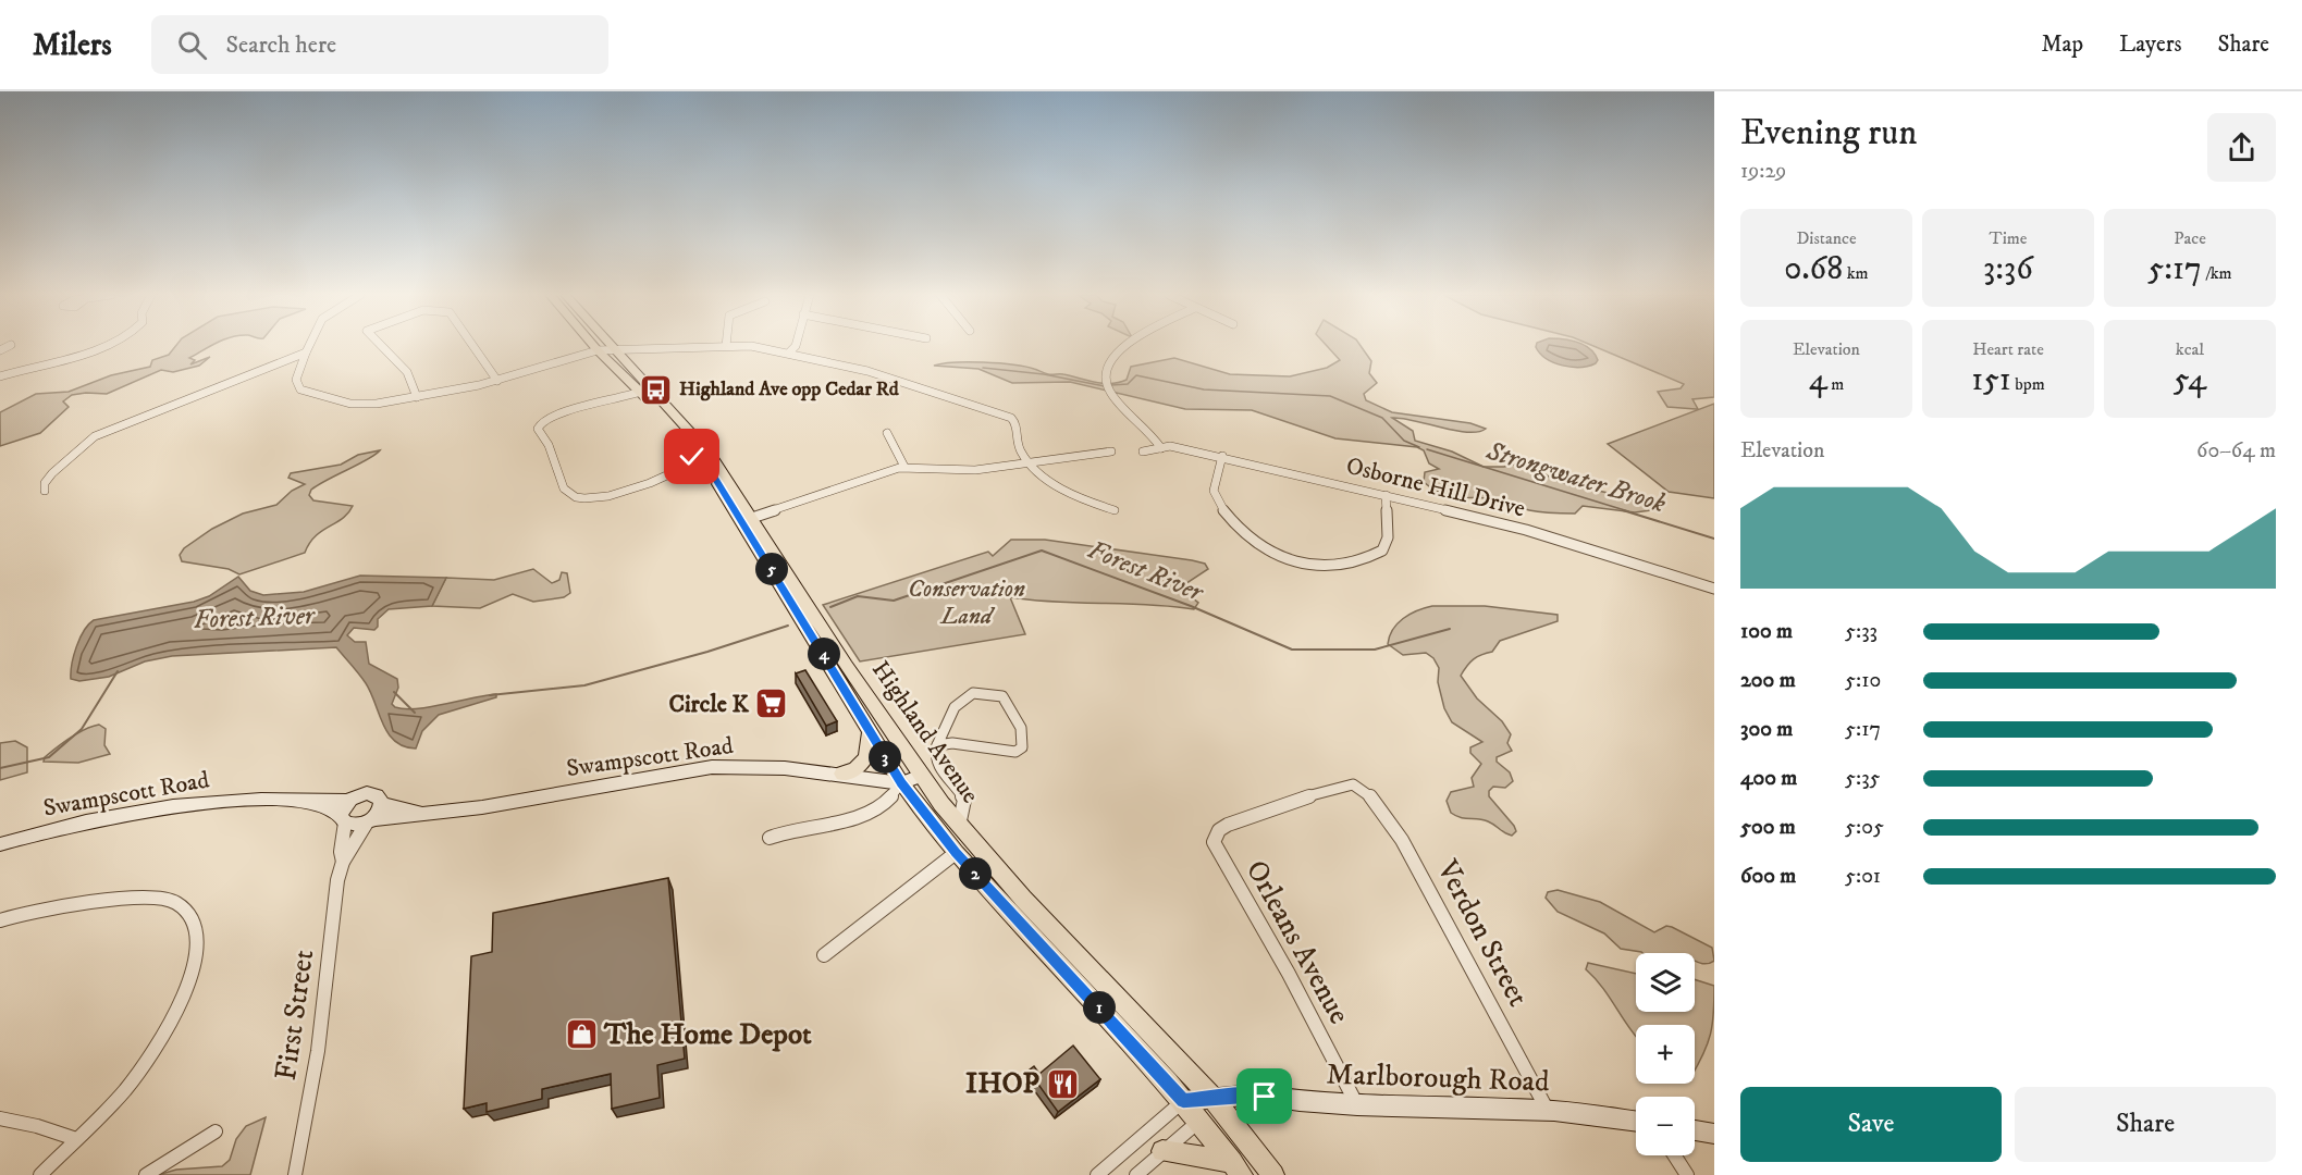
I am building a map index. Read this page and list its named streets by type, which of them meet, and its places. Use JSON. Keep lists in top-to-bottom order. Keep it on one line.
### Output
{"streets":{"main road":["Highland Avenue"],"street":["Osborne Hill Drive","Swampscott Road","Verdon Street","Orleans Avenue","First Street","Marlborough Road"]},"crossings":[["Highland Avenue","Swampscott Road"],["Highland Avenue","Marlborough Road"],["Swampscott Road","First Street"],["Verdon Street","Orleans Avenue"],["Verdon Street","Marlborough Road"],["Orleans Avenue","Marlborough Road"]],"water":["Strongwater Brook","Forest River"],"parks":["Conservation Land"],"places":{"bus stop":["Highland Ave opp Cedar Rd"],"supermarket":["Circle K"],"shop":["The Home Depot"],"restaurant":["IHOP"]},"page":{"header":"Milers","search":"Search here","nav":["Map","Layers","Share"],"heading":["Evening run","19:29"],"stats":[["Distance","0.68 km"],["Time","3:36"],["Pace","5:17 /km"],["Elevation","4 m"],["Heart rate","151 bpm"],["kcal","54"]],"chart":["Elevation","60–64 m"],"pins":["5","4","3","2","1"],"list":[{"name":"100 m","note":"5:33"},{"name":"200 m","note":"5:10"},{"name":"300 m","note":"5:17"},{"name":"400 m","note":"5:35"},{"name":"500 m","note":"5:05"},{"name":"600 m","note":"5:01"}],"map_buttons":["+","−"],"buttons":["Save","Share"]}}
